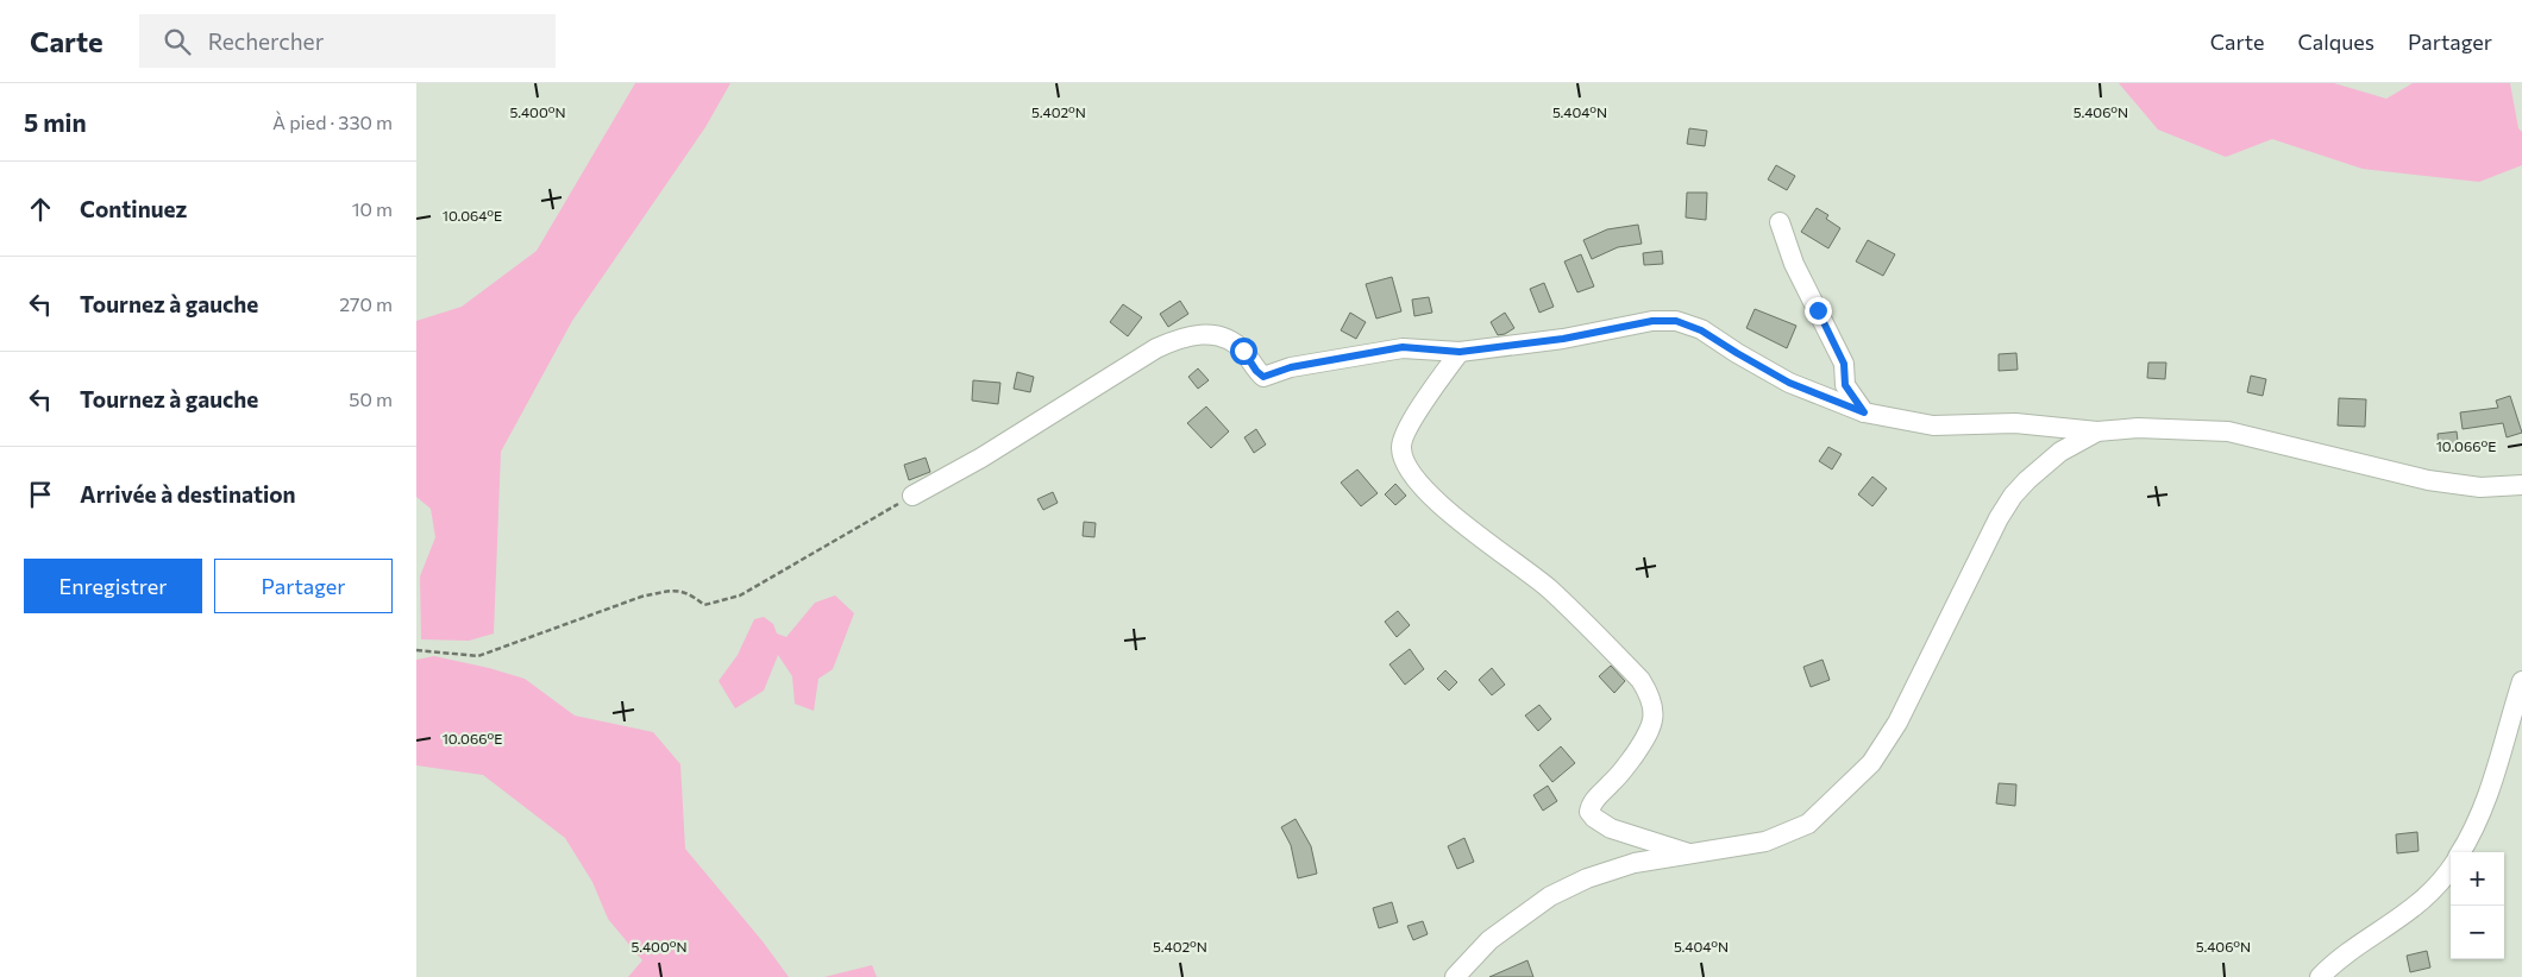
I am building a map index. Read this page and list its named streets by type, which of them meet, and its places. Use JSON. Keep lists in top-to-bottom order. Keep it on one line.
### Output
{"page":{"header":"Carte","search":"Rechercher","nav":["Carte","Calques","Partager"],"heading":["5 min","À pied · 330 m"],"list":[["Continuez","10 m"],["Tournez à gauche","270 m"],["Tournez à gauche","50 m"],"Arrivée à destination"],"buttons":["Enregistrer","Partager"],"map_buttons":["+","−"]},"coordinates":["5.400°N","5.402°N","5.404°N","5.406°N","10.064°E","10.066°E"]}
